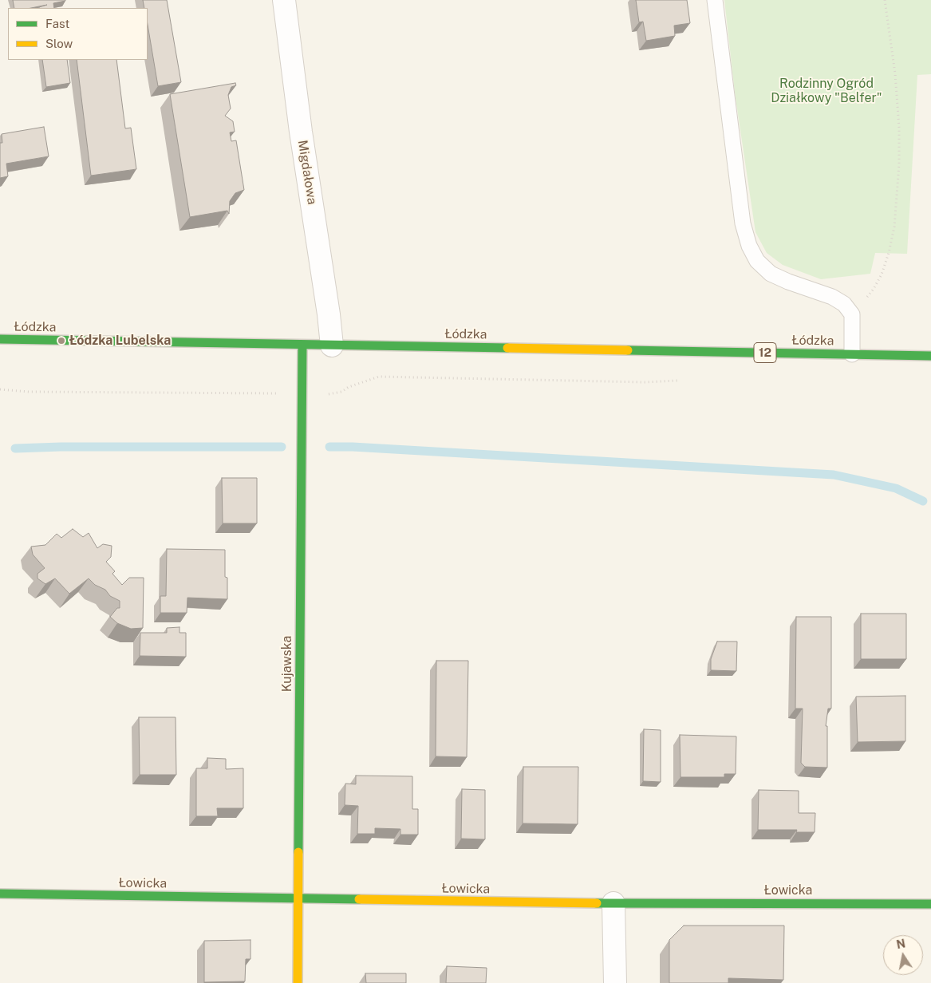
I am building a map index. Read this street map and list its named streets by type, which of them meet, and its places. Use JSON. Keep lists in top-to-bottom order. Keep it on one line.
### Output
{"streets":{"street":["Migdałowa","Łódzka","12","Kujawska","Łowicka"]},"crossings":[["Migdałowa","Łódzka"],["Łódzka","Kujawska"],["Kujawska","Łowicka"]],"parks":["Rodzinny Ogród Działkowy \"Belfer\""],"places":["Łódzka Lubelska"],"legend":["Fast","Slow"],"north":"top"}
